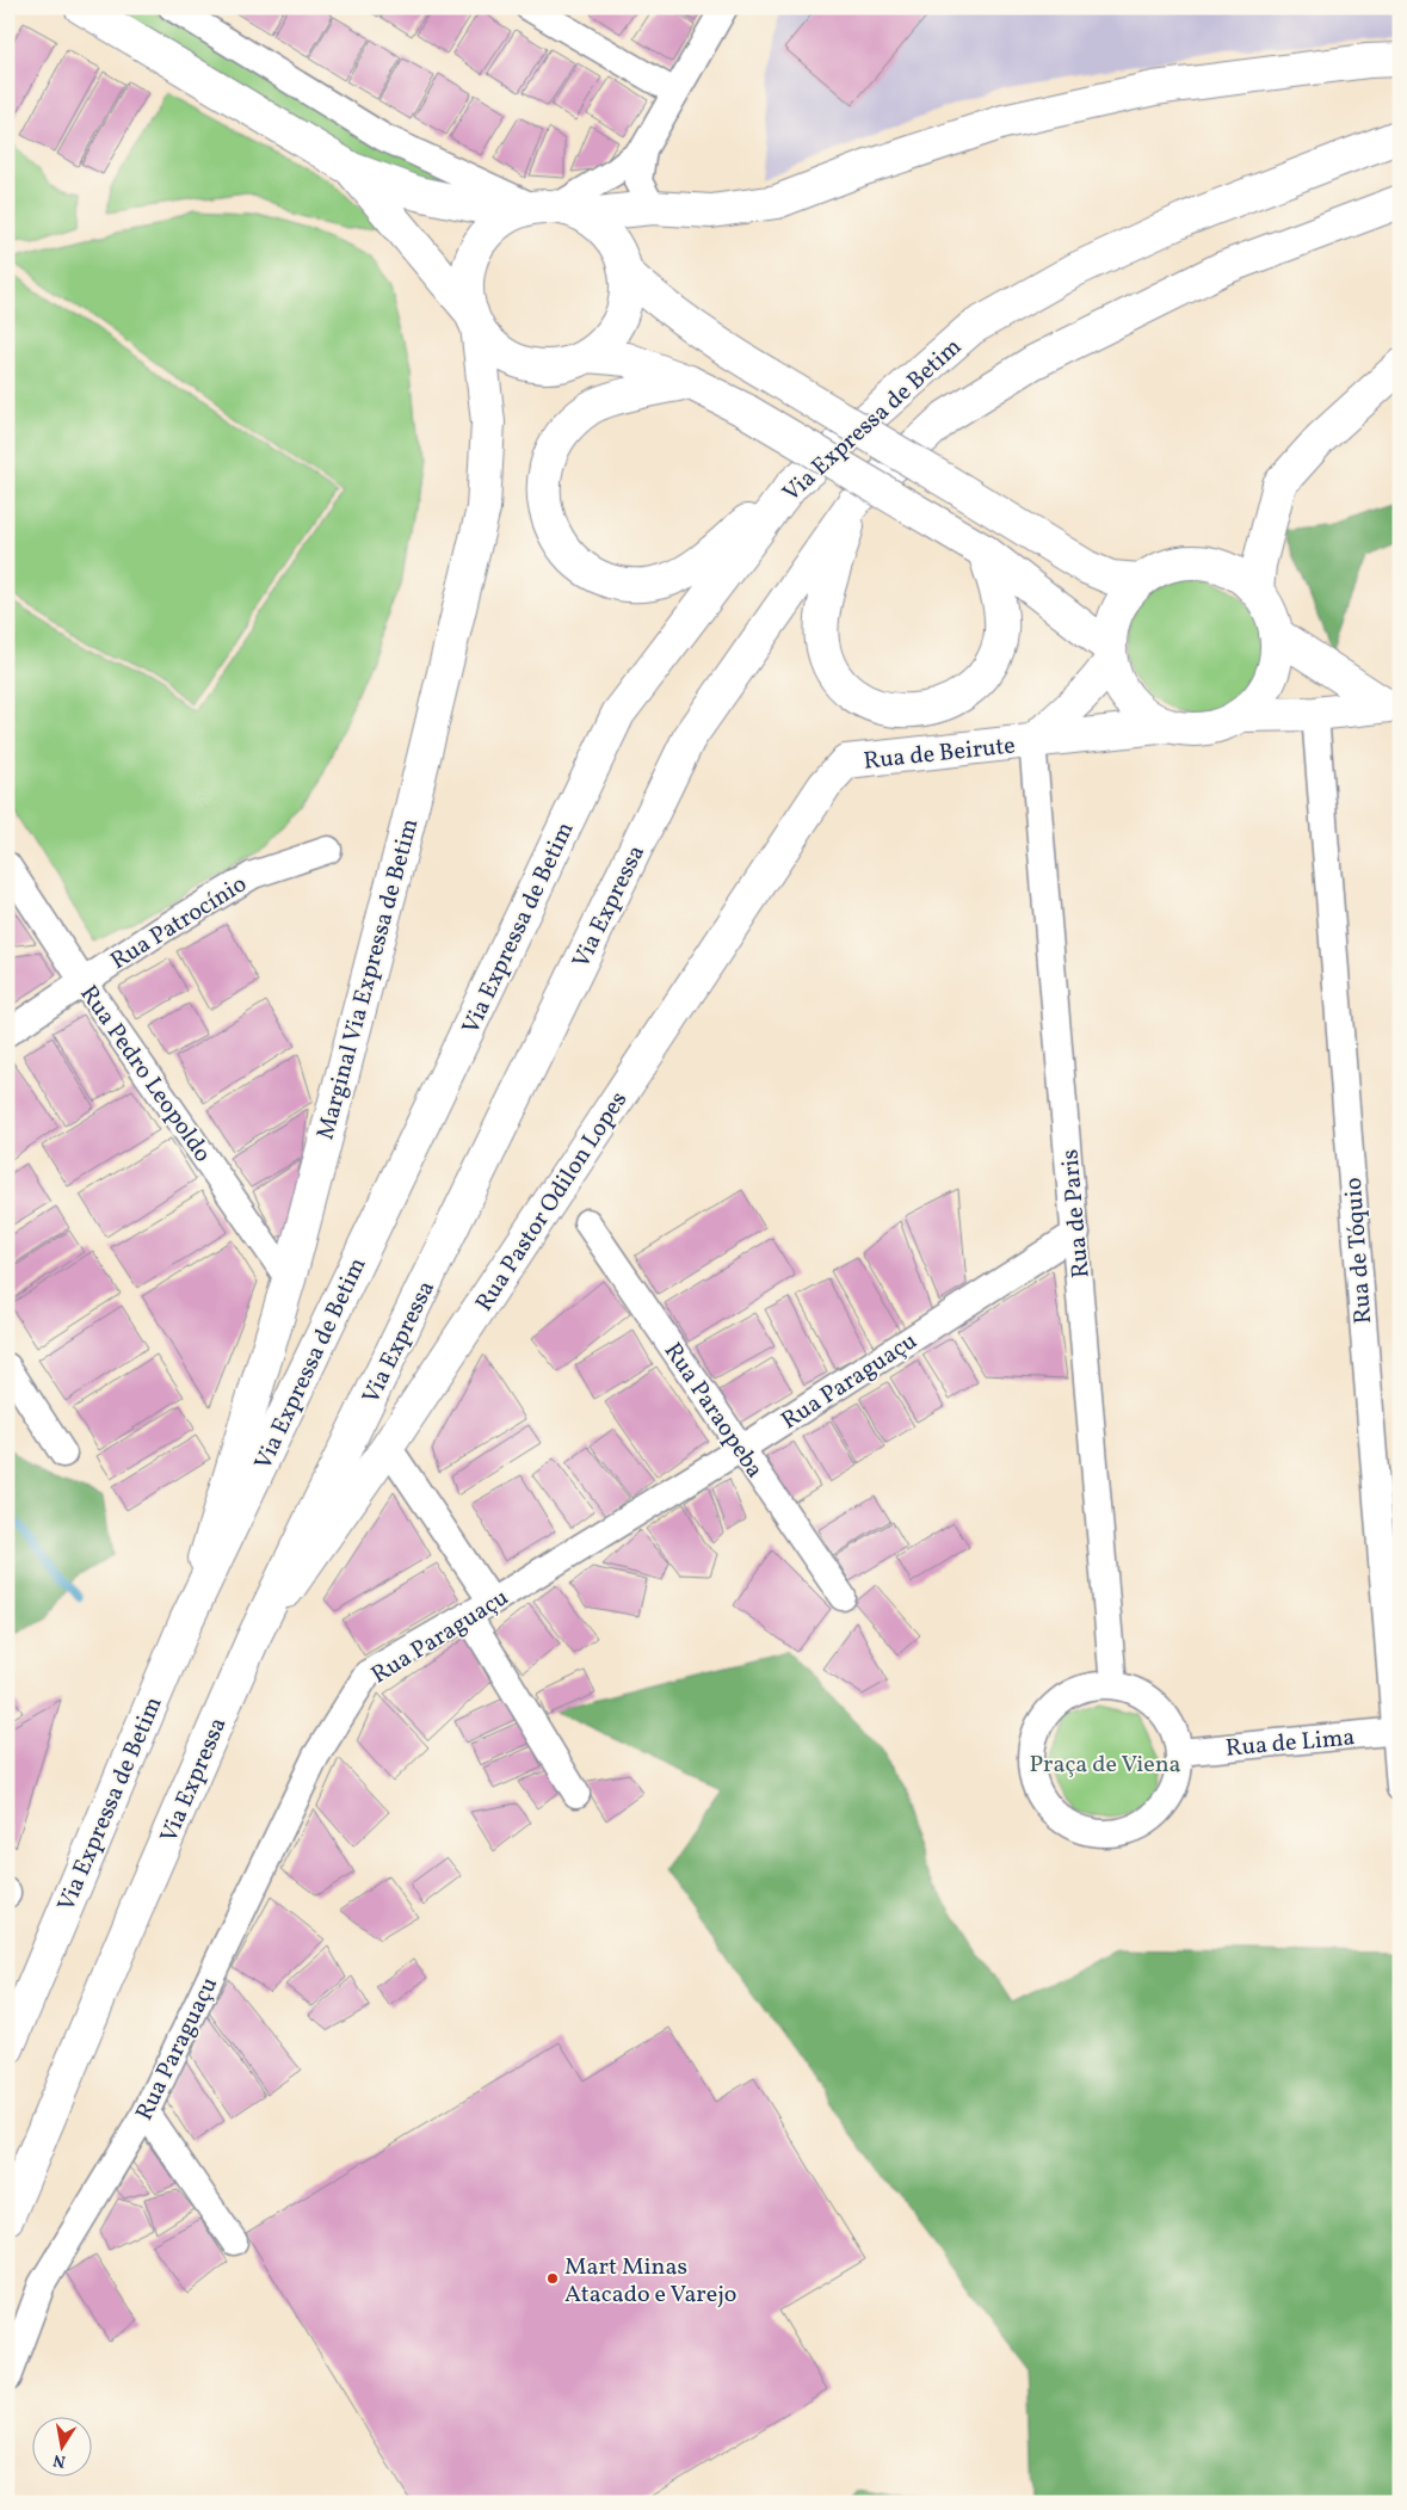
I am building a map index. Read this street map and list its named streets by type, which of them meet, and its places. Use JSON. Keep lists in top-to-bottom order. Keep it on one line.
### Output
{"streets":{"main road":["Via Expressa de Betim","Rua de Beirute","Via Expressa","Marginal Via Expressa de Betim","Rua Pastor Odilon Lopes"],"street":["Rua Patrocínio","Rua Pedro Leopoldo","Rua de Paris","Rua de Tóquio","Rua Paraguaçu","Rua Paraopeba","Rua de Lima"]},"crossings":[["Via Expressa de Betim","Via Expressa"],["Via Expressa de Betim","Marginal Via Expressa de Betim"],["Rua de Beirute","Rua Pastor Odilon Lopes"],["Rua de Beirute","Rua de Paris"],["Via Expressa","Rua Pastor Odilon Lopes"],["Rua Patrocínio","Rua Pedro Leopoldo"],["Marginal Via Expressa de Betim","Rua Pedro Leopoldo"],["Rua de Paris","Rua Paraguaçu"],["Rua de Paris","Rua de Lima"],["Rua de Tóquio","Rua de Lima"],["Rua Paraguaçu","Rua Paraopeba"]],"parks":["Praça de Viena"],"places":["Mart Minas Atacado e Varejo"],"north":"bottom"}
